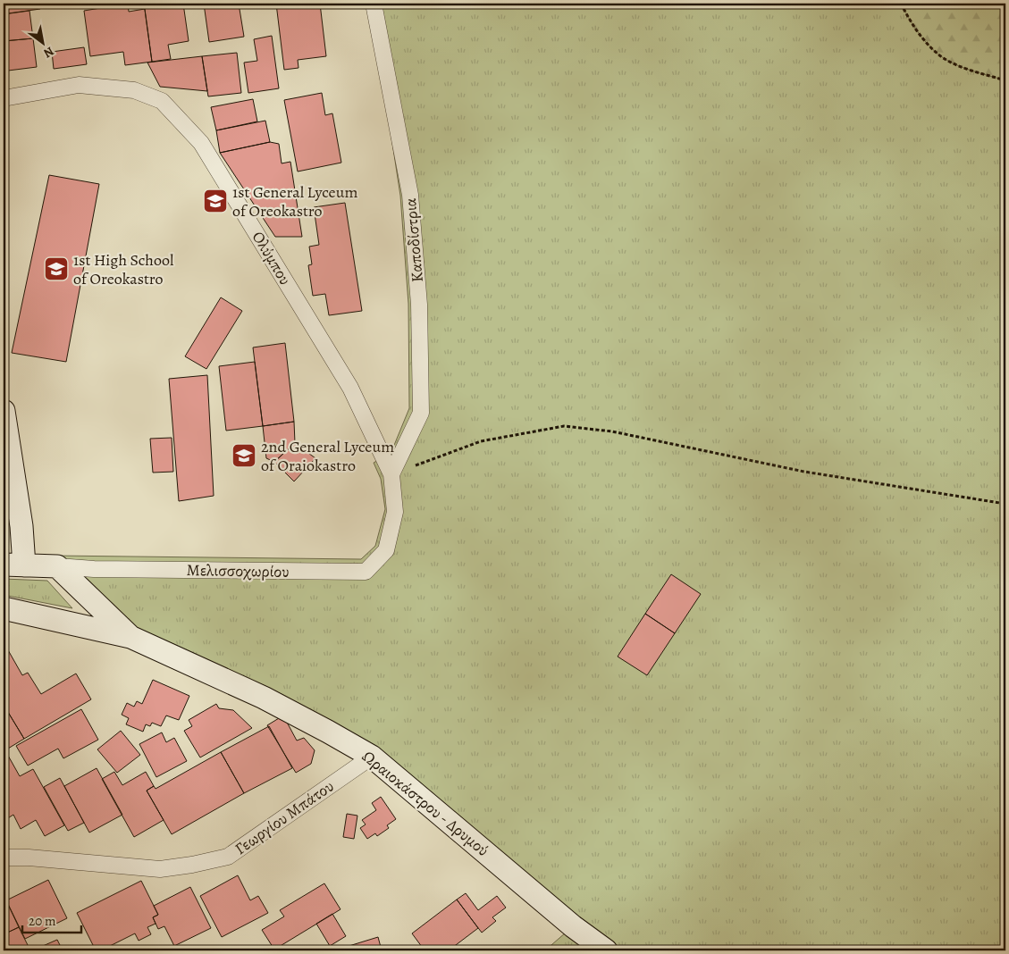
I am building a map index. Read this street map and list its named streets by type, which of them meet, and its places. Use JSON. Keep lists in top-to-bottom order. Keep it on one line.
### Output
{"streets":{"main road":["Μελισσοχωρίου","Ωραιοκάστρου - Δρυμού"],"street":["Καποδίστρια","Ολύμπου","Γεωργίου Μπάτου"]},"crossings":[["Καποδίστρια","Ολύμπου"],["Καποδίστρια","Μελισσοχωρίου"],["Ολύμπου","Μελισσοχωρίου"],["Ωραιοκάστρου - Δρυμού","Γεωργίου Μπάτου"]],"places":{"school or university":["1st General Lyceum of Oreokastro","1st High School of Oreokastro","2nd General Lyceum of Oraiokastro"]},"scale_bar":"20 m","north":"bottom right"}
